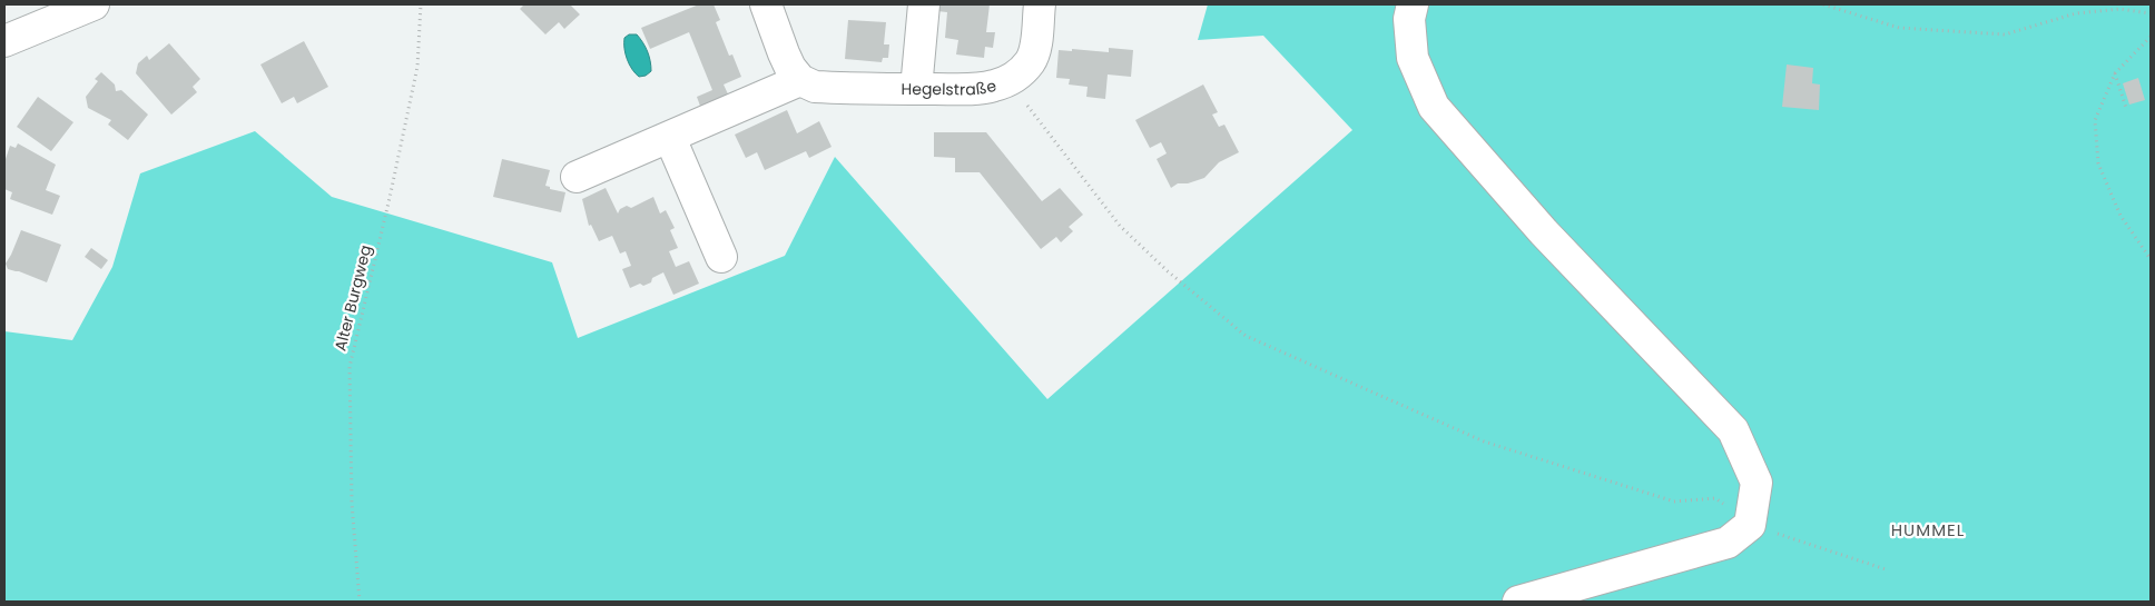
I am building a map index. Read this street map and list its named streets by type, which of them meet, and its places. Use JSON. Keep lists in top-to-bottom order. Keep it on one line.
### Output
{"streets":{"street":["Hegelstraße"],"path":["Alter Burgweg"]},"districts":["HUMMEL"]}
